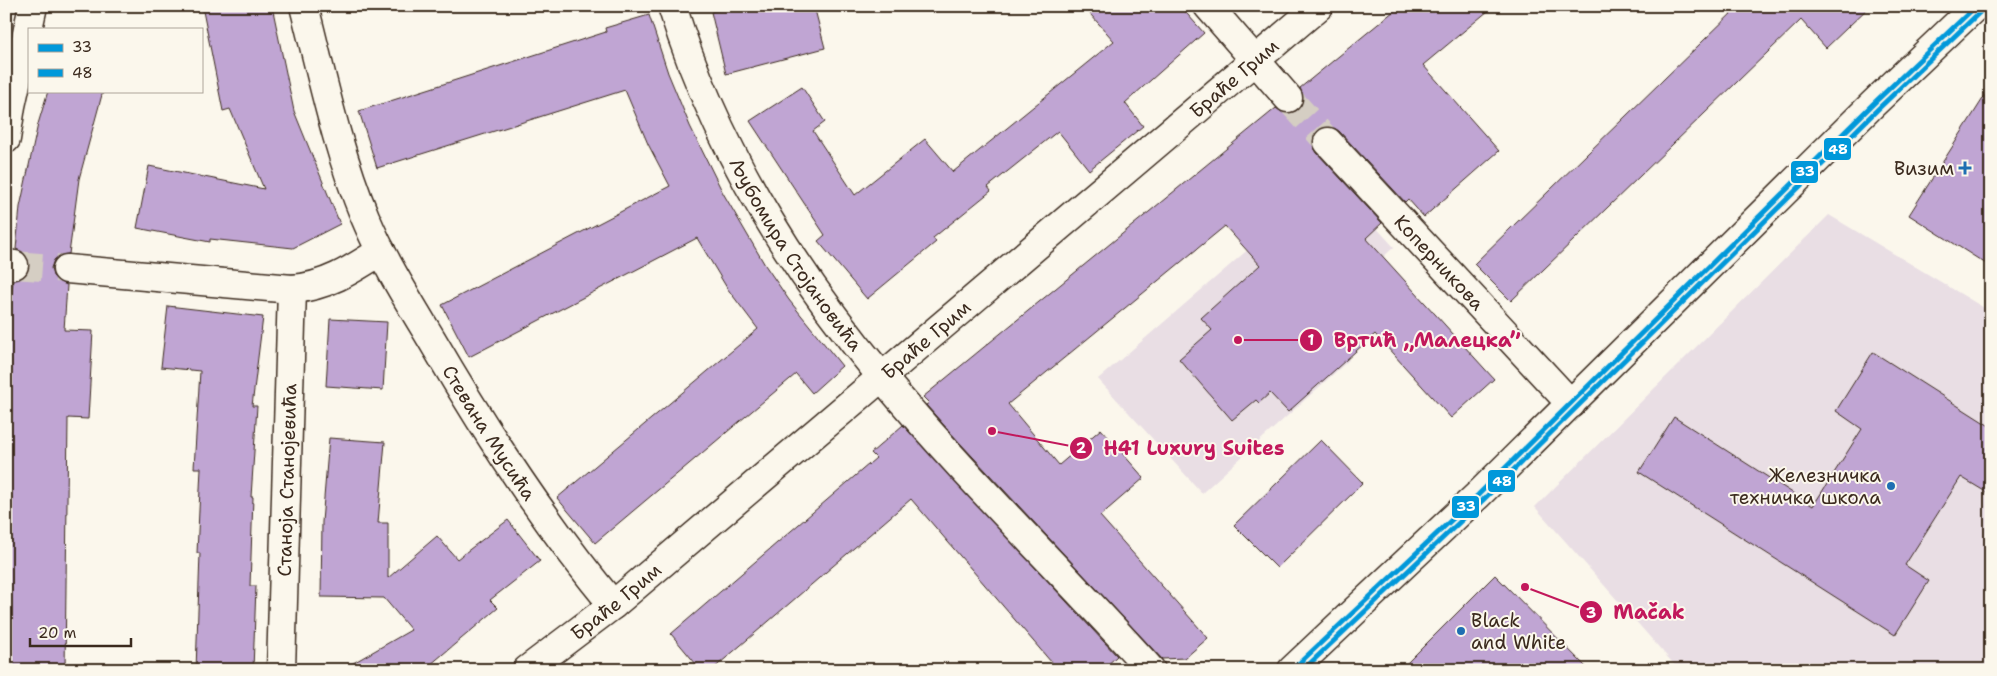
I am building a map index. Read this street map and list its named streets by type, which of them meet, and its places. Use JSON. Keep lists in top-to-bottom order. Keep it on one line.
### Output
{"streets":{"street":["Браће Грим","Љубомира Стојановића","Коперникова","Стевана Мусића","Станоја Станојевића"]},"crossings":[["Браће Грим","Љубомира Стојановића"],["Браће Грим","Стевана Мусића"]],"places":{"health":["Визим"],"other":["Вртић „Малецка”","H41 Luxury Suites","Железничка техничка школа","Mačak","Black and White"]},"lines":["transit line 33","transit line 48"],"legend":["33","48"],"scale_bar":"20 m"}
